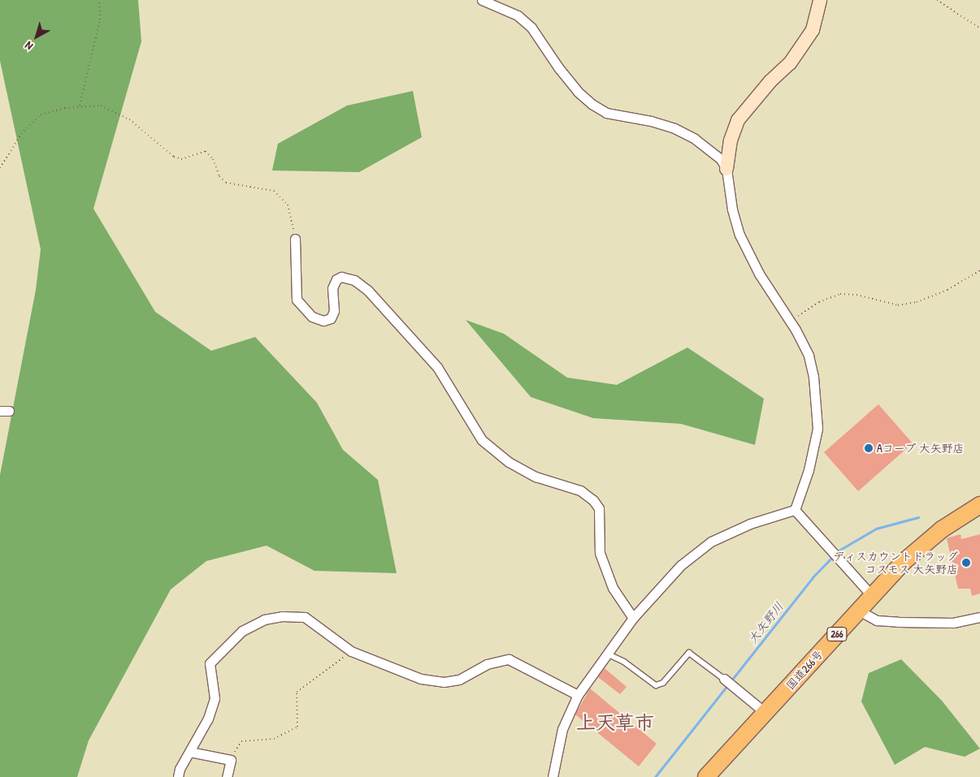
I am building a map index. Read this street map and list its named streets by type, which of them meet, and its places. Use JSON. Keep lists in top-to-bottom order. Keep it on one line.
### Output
{"streets":{"highway":["266","国道266号"]},"districts":["上天草市"],"water":["大矢野川"],"places":["Aコープ 大矢野店","ディスカウントドラッグ コスモス 大矢野店"],"north":"bottom left"}
